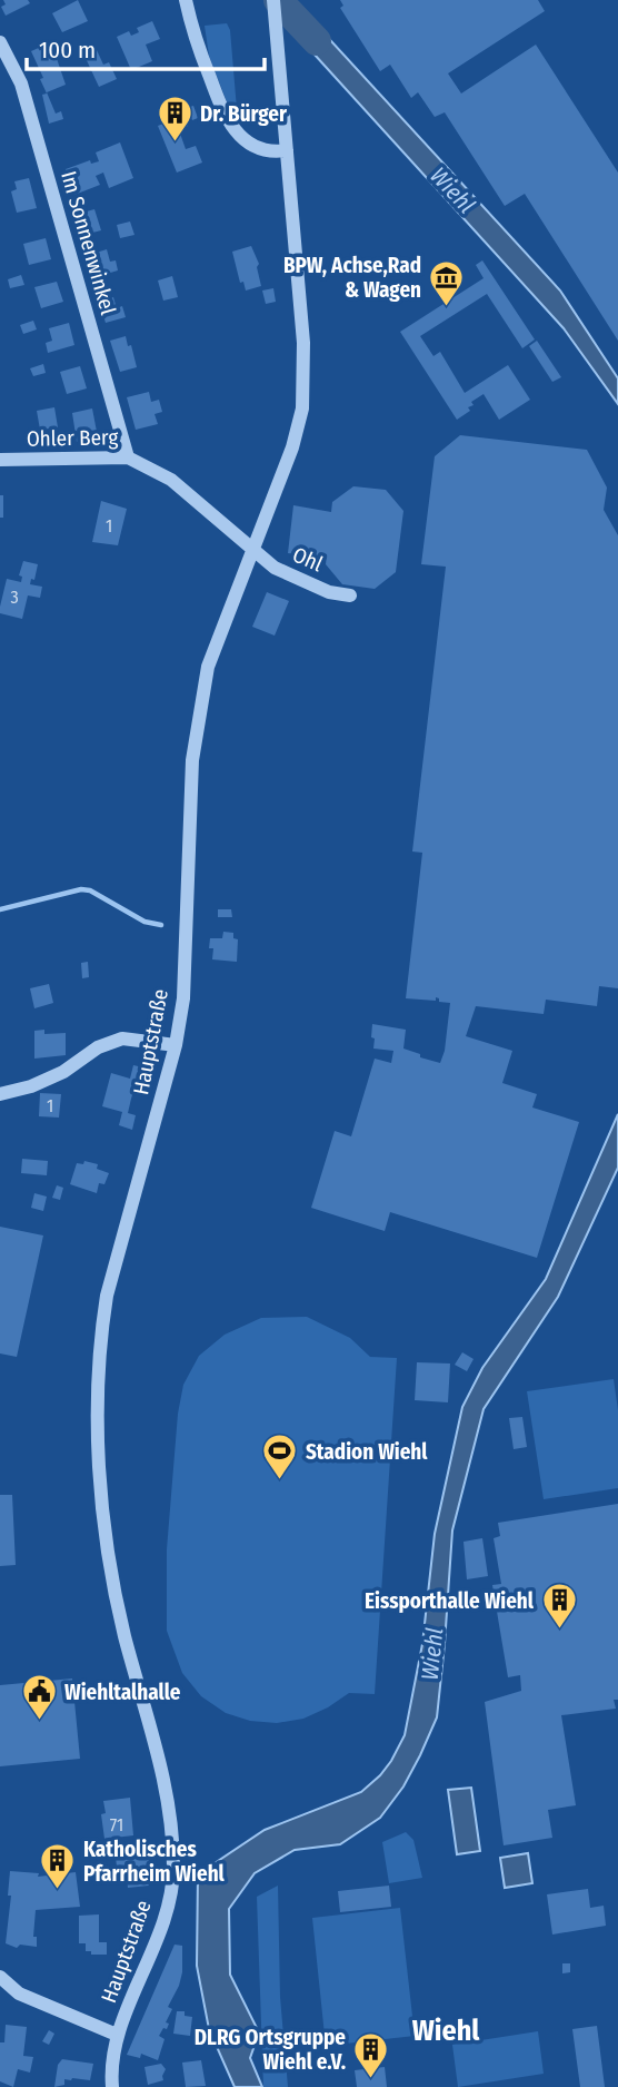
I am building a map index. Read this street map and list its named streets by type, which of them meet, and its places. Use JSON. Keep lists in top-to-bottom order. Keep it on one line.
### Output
{"streets":{"street":["Im Sonnenwinkel","Ohler Berg","Ohl","Hauptstraße"]},"crossings":[["Im Sonnenwinkel","Ohler Berg"],["Ohler Berg","Ohl"],["Ohler Berg","Hauptstraße"],["Ohl","Hauptstraße"]],"districts":["Wiehl"],"water":["Wiehl"],"places":{"building":["Dr. Bürger","Eissporthalle Wiehl","Katholisches Pfarrheim Wiehl","DLRG Ortsgruppe Wiehl e.V."],"museum":["BPW, Achse,Rad & Wagen"],"sports":["Stadion Wiehl"],"public building":["Wiehltalhalle"]},"house_numbers":["1","3","1","71"],"scale_bar":"100 m"}
